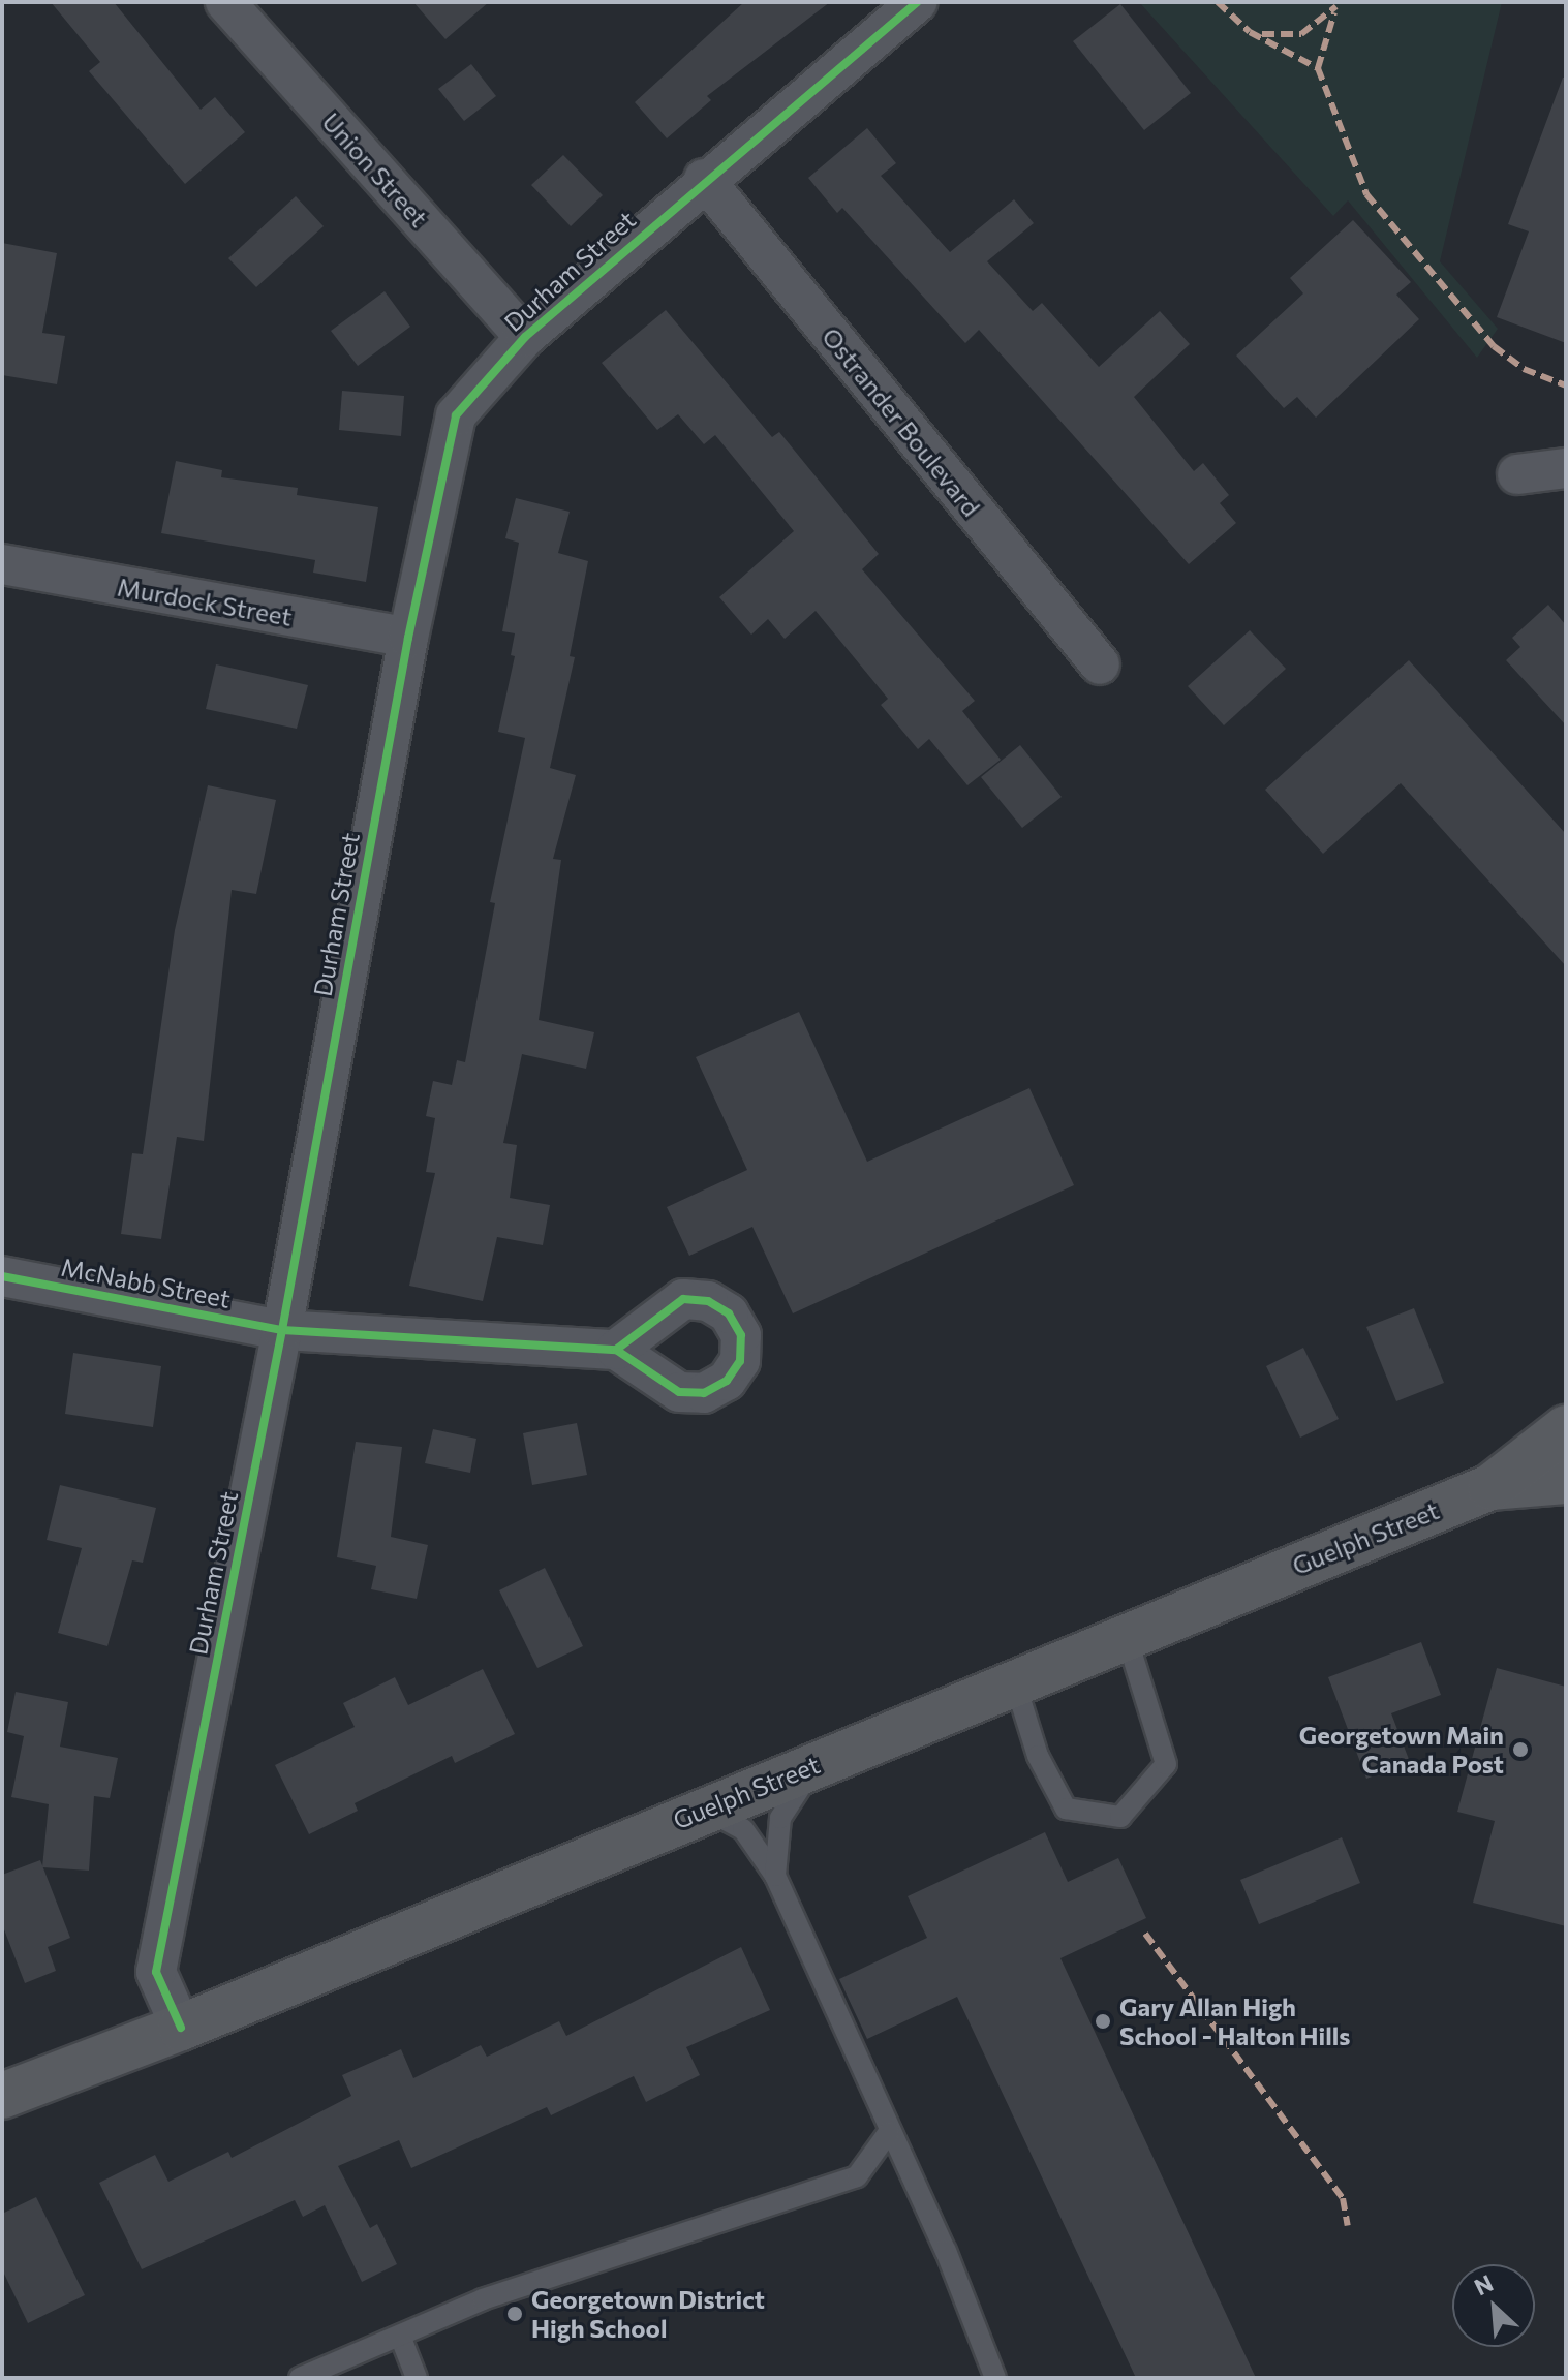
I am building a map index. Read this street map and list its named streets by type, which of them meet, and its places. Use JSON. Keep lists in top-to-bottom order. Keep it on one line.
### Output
{"streets":{"main road":["Guelph Street"],"street":["Union Street","Durham Street","Ostrander Boulevard","Murdock Street","McNabb Street"]},"crossings":[["Union Street","Durham Street"],["Durham Street","Ostrander Boulevard"],["Durham Street","Murdock Street"],["Durham Street","McNabb Street"],["Durham Street","Guelph Street"]],"places":["Georgetown Main Canada Post","Gary Allan High School - Halton Hills","Georgetown District High School"],"north":"top left"}
